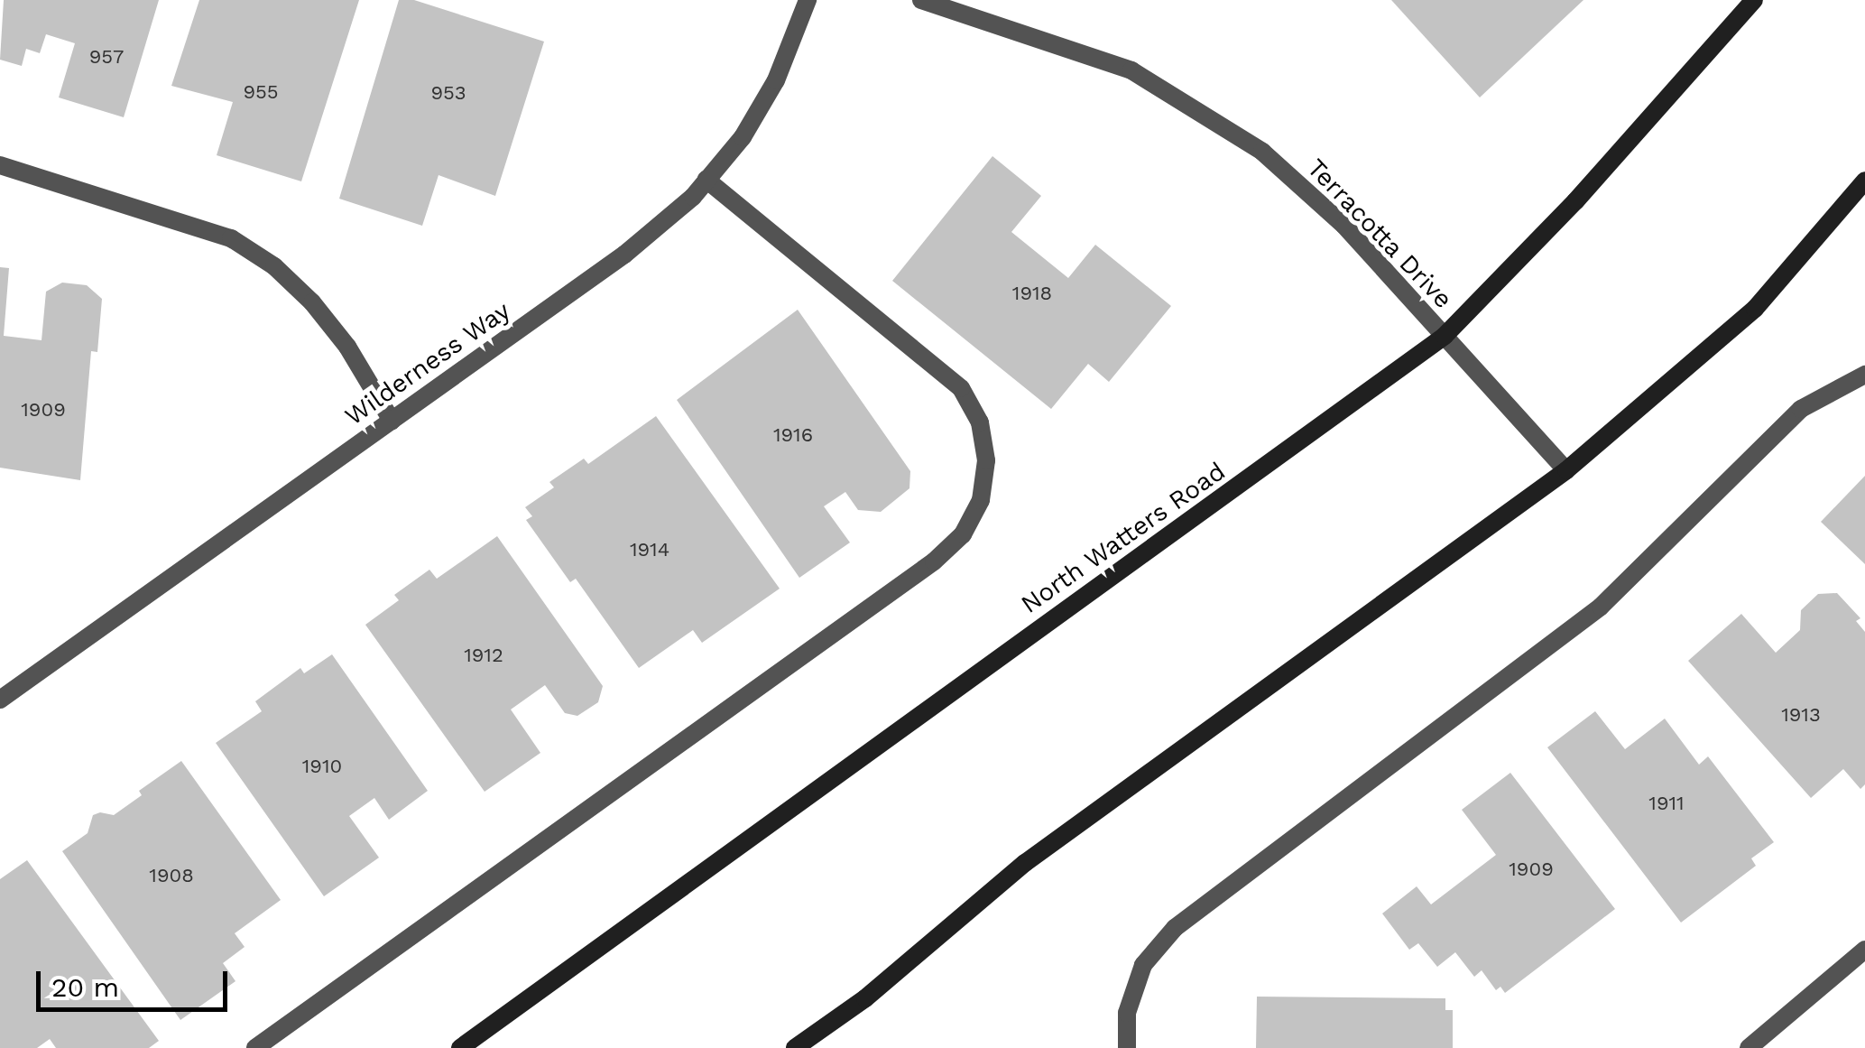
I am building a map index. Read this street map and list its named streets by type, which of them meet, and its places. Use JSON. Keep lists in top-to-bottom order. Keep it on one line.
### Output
{"streets":{"main road":["North Watters Road"],"street":["Terracotta Drive","Wilderness Way"]},"crossings":[["Terracotta Drive","North Watters Road"]],"house_numbers":["957","955","953","1918","1909","1916","1914","1912","1913","1910","1911","1909","1908"],"scale_bar":"20 m"}
